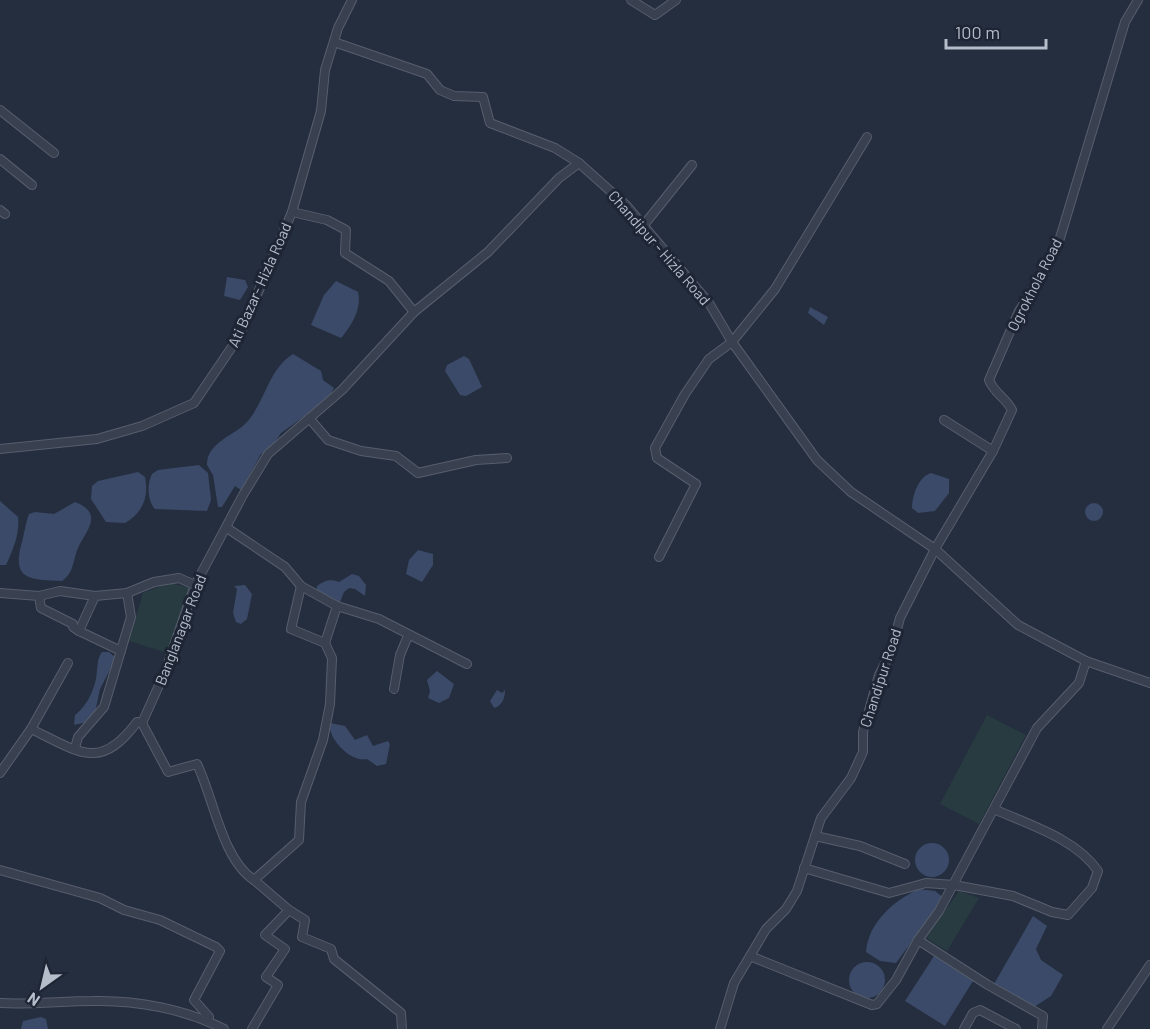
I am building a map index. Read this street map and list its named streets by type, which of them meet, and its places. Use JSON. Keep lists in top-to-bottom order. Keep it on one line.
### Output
{"streets":{"street":["Chandipur - Hizla Road","Ati Bazar- Hizla Road","Ogrokhola Road","Banglanagar Road","Chandipur Road"]},"crossings":[["Chandipur - Hizla Road","Ati Bazar- Hizla Road"],["Chandipur - Hizla Road","Ogrokhola Road"],["Chandipur - Hizla Road","Chandipur Road"],["Ogrokhola Road","Chandipur Road"]],"scale_bar":"100 m","north":"bottom left"}
